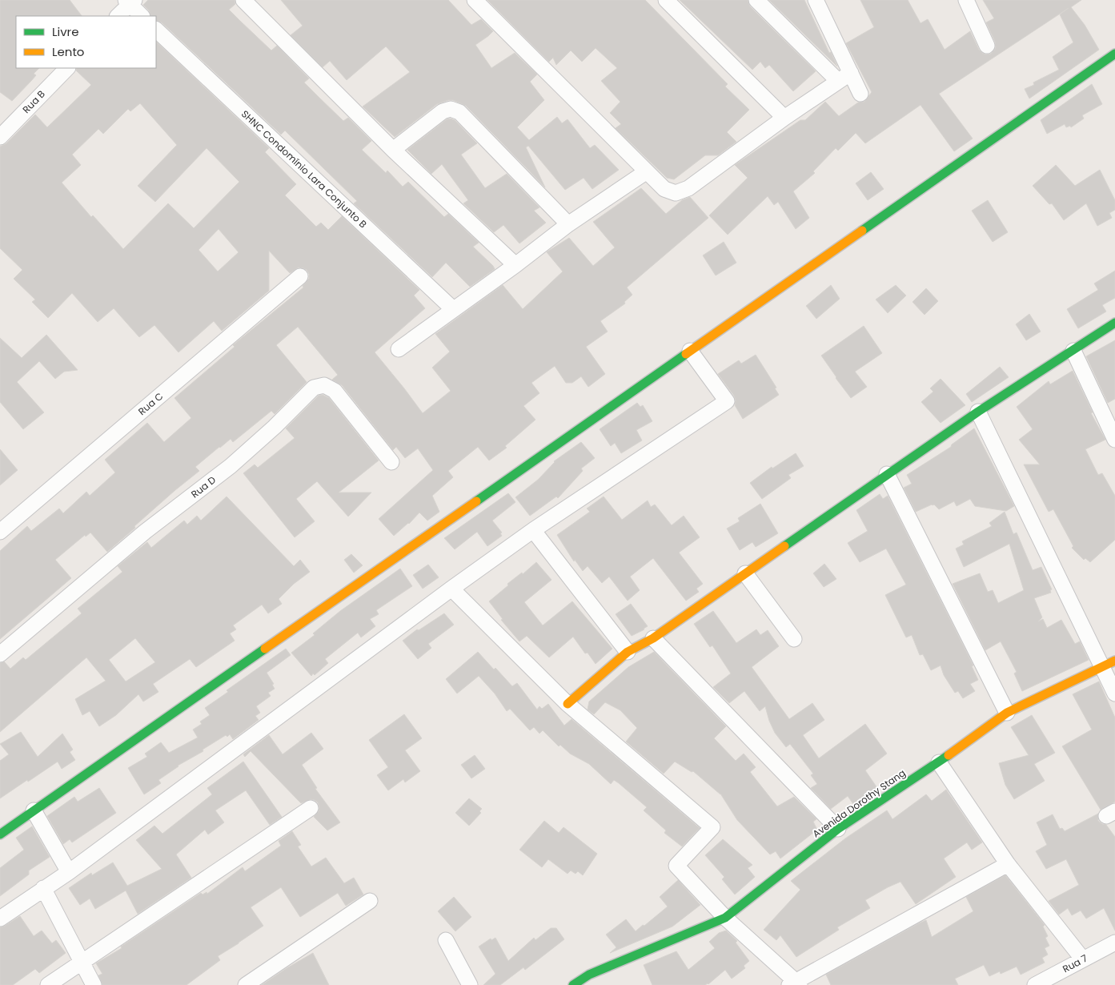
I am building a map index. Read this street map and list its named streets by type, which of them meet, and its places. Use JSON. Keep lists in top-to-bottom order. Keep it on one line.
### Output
{"streets":{"street":["Rua B","SHNC Condomínio Lara Conjunto B","Rua C","Rua D","Avenida Dorothy Stang","Rua 7"]},"legend":["Livre","Lento"]}
